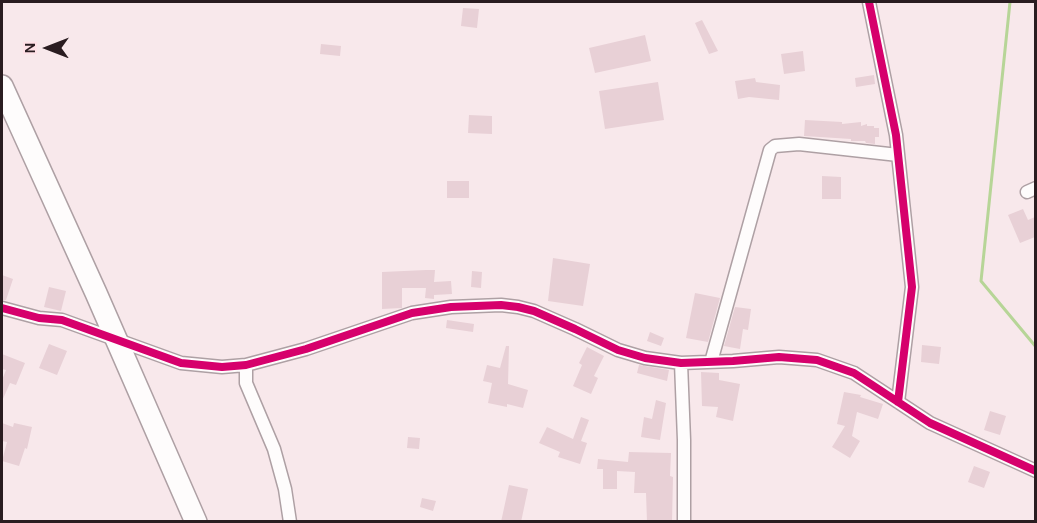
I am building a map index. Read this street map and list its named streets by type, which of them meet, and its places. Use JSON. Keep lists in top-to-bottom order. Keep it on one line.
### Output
{"north":"left"}
